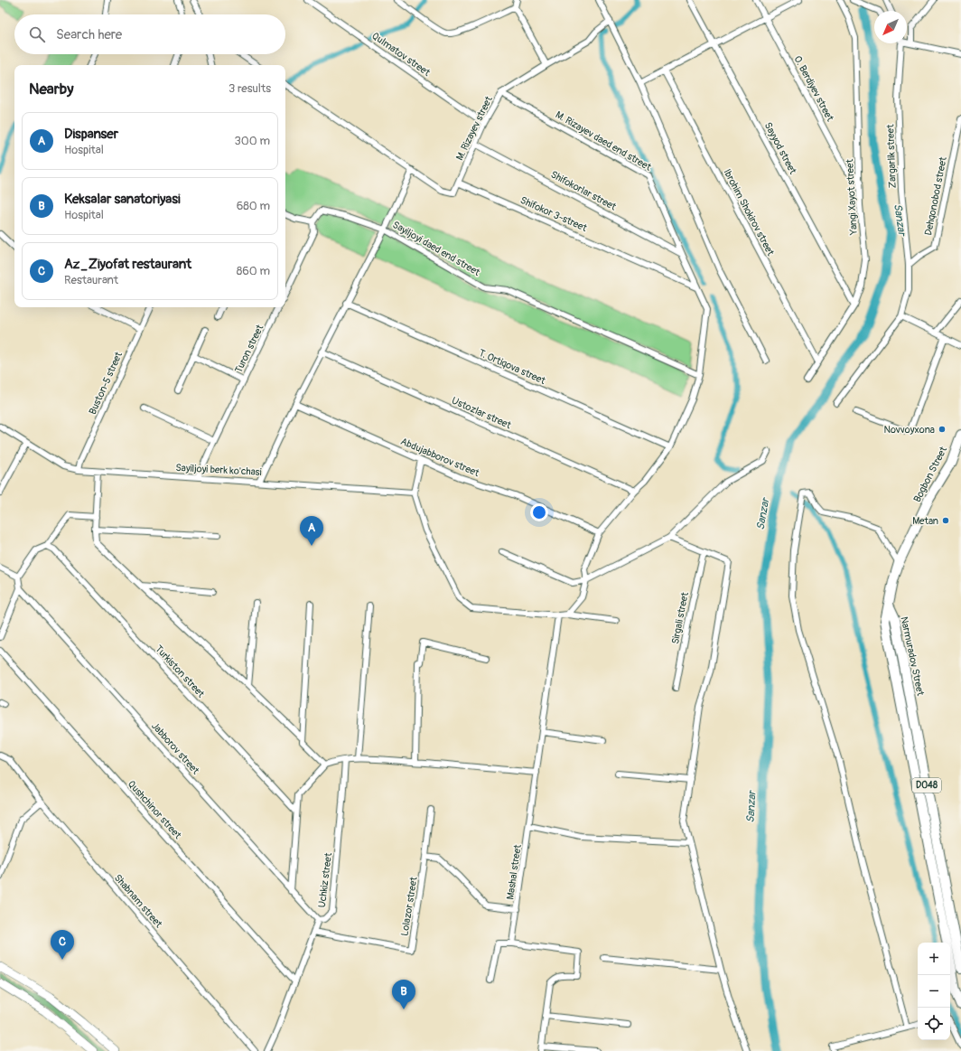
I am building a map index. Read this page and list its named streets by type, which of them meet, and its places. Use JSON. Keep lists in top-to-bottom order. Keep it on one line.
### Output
{"streets":{"main road":["Bogbon Street","Narmuradov Street","D048"],"street":["Qulmatov street","O. Berdiyev street","M. Rizayev street","M. Rizayev daed end street","Sayyod street","Zargarlik street","Shifokorlar street","Dehqonobod street","Yangi Xayot street","Ibrohim Shokirov street","Shifokor 3-street","Sayiljoyi daed end street","Turon street","T. Ortiqova street","Buston-5 street","Ustozlar street","Abdujabborov street","Sayiljoyi berk ko'chasi","Sirgali street","Turkiston street","Jabborov street","Qushchinor street","Mashal street","Uchkiz street","Shabnam street","Lolazor street"]},"crossings":[["Qulmatov street","M. Rizayev street"],["O. Berdiyev street","Yangi Xayot street"],["M. Rizayev street","M. Rizayev daed end street"],["M. Rizayev street","Shifokorlar street"],["M. Rizayev street","Shifokor 3-street"],["M. Rizayev daed end street","Shifokorlar street"],["M. Rizayev daed end street","Shifokor 3-street"],["M. Rizayev daed end street","Sayiljoyi daed end street"],["M. Rizayev daed end street","T. Ortiqova street"],["M. Rizayev daed end street","Ustozlar street"],["M. Rizayev daed end street","Abdujabborov street"],["Sayyod street","Yangi Xayot street"],["Zargarlik street","Dehqonobod street"],["Yangi Xayot street","Ibrohim Shokirov street"],["Sayiljoyi daed end street","T. Ortiqova street"],["Sayiljoyi daed end street","Ustozlar street"],["Sayiljoyi daed end street","Abdujabborov street"],["Sayiljoyi daed end street","Sayiljoyi berk ko'chasi"],["Turon street","Sayiljoyi berk ko'chasi"],["Buston-5 street","Sayiljoyi berk ko'chasi"],["Bogbon Street","Narmuradov Street"],["Jabborov street","Uchkiz street"],["Qushchinor street","Uchkiz street"],["Uchkiz street","Lolazor street"]],"water":["Sanzar"],"places":["Novvoyxona","Metan"],"north":"bottom left","page":{"search":"Search here","heading":["Nearby","3 results"],"list":[{"mark":"A","name":"Dispanser","note":"Hospital","value":"300 m"},{"mark":"B","name":"Keksalar sanatoriyasi","note":"Hospital","value":"680 m"},{"mark":"C","name":"Az_Ziyofat restaurant","note":"Restaurant","value":"860 m"}],"pins":["A","C","B"],"map_buttons":["+","−"]}}
